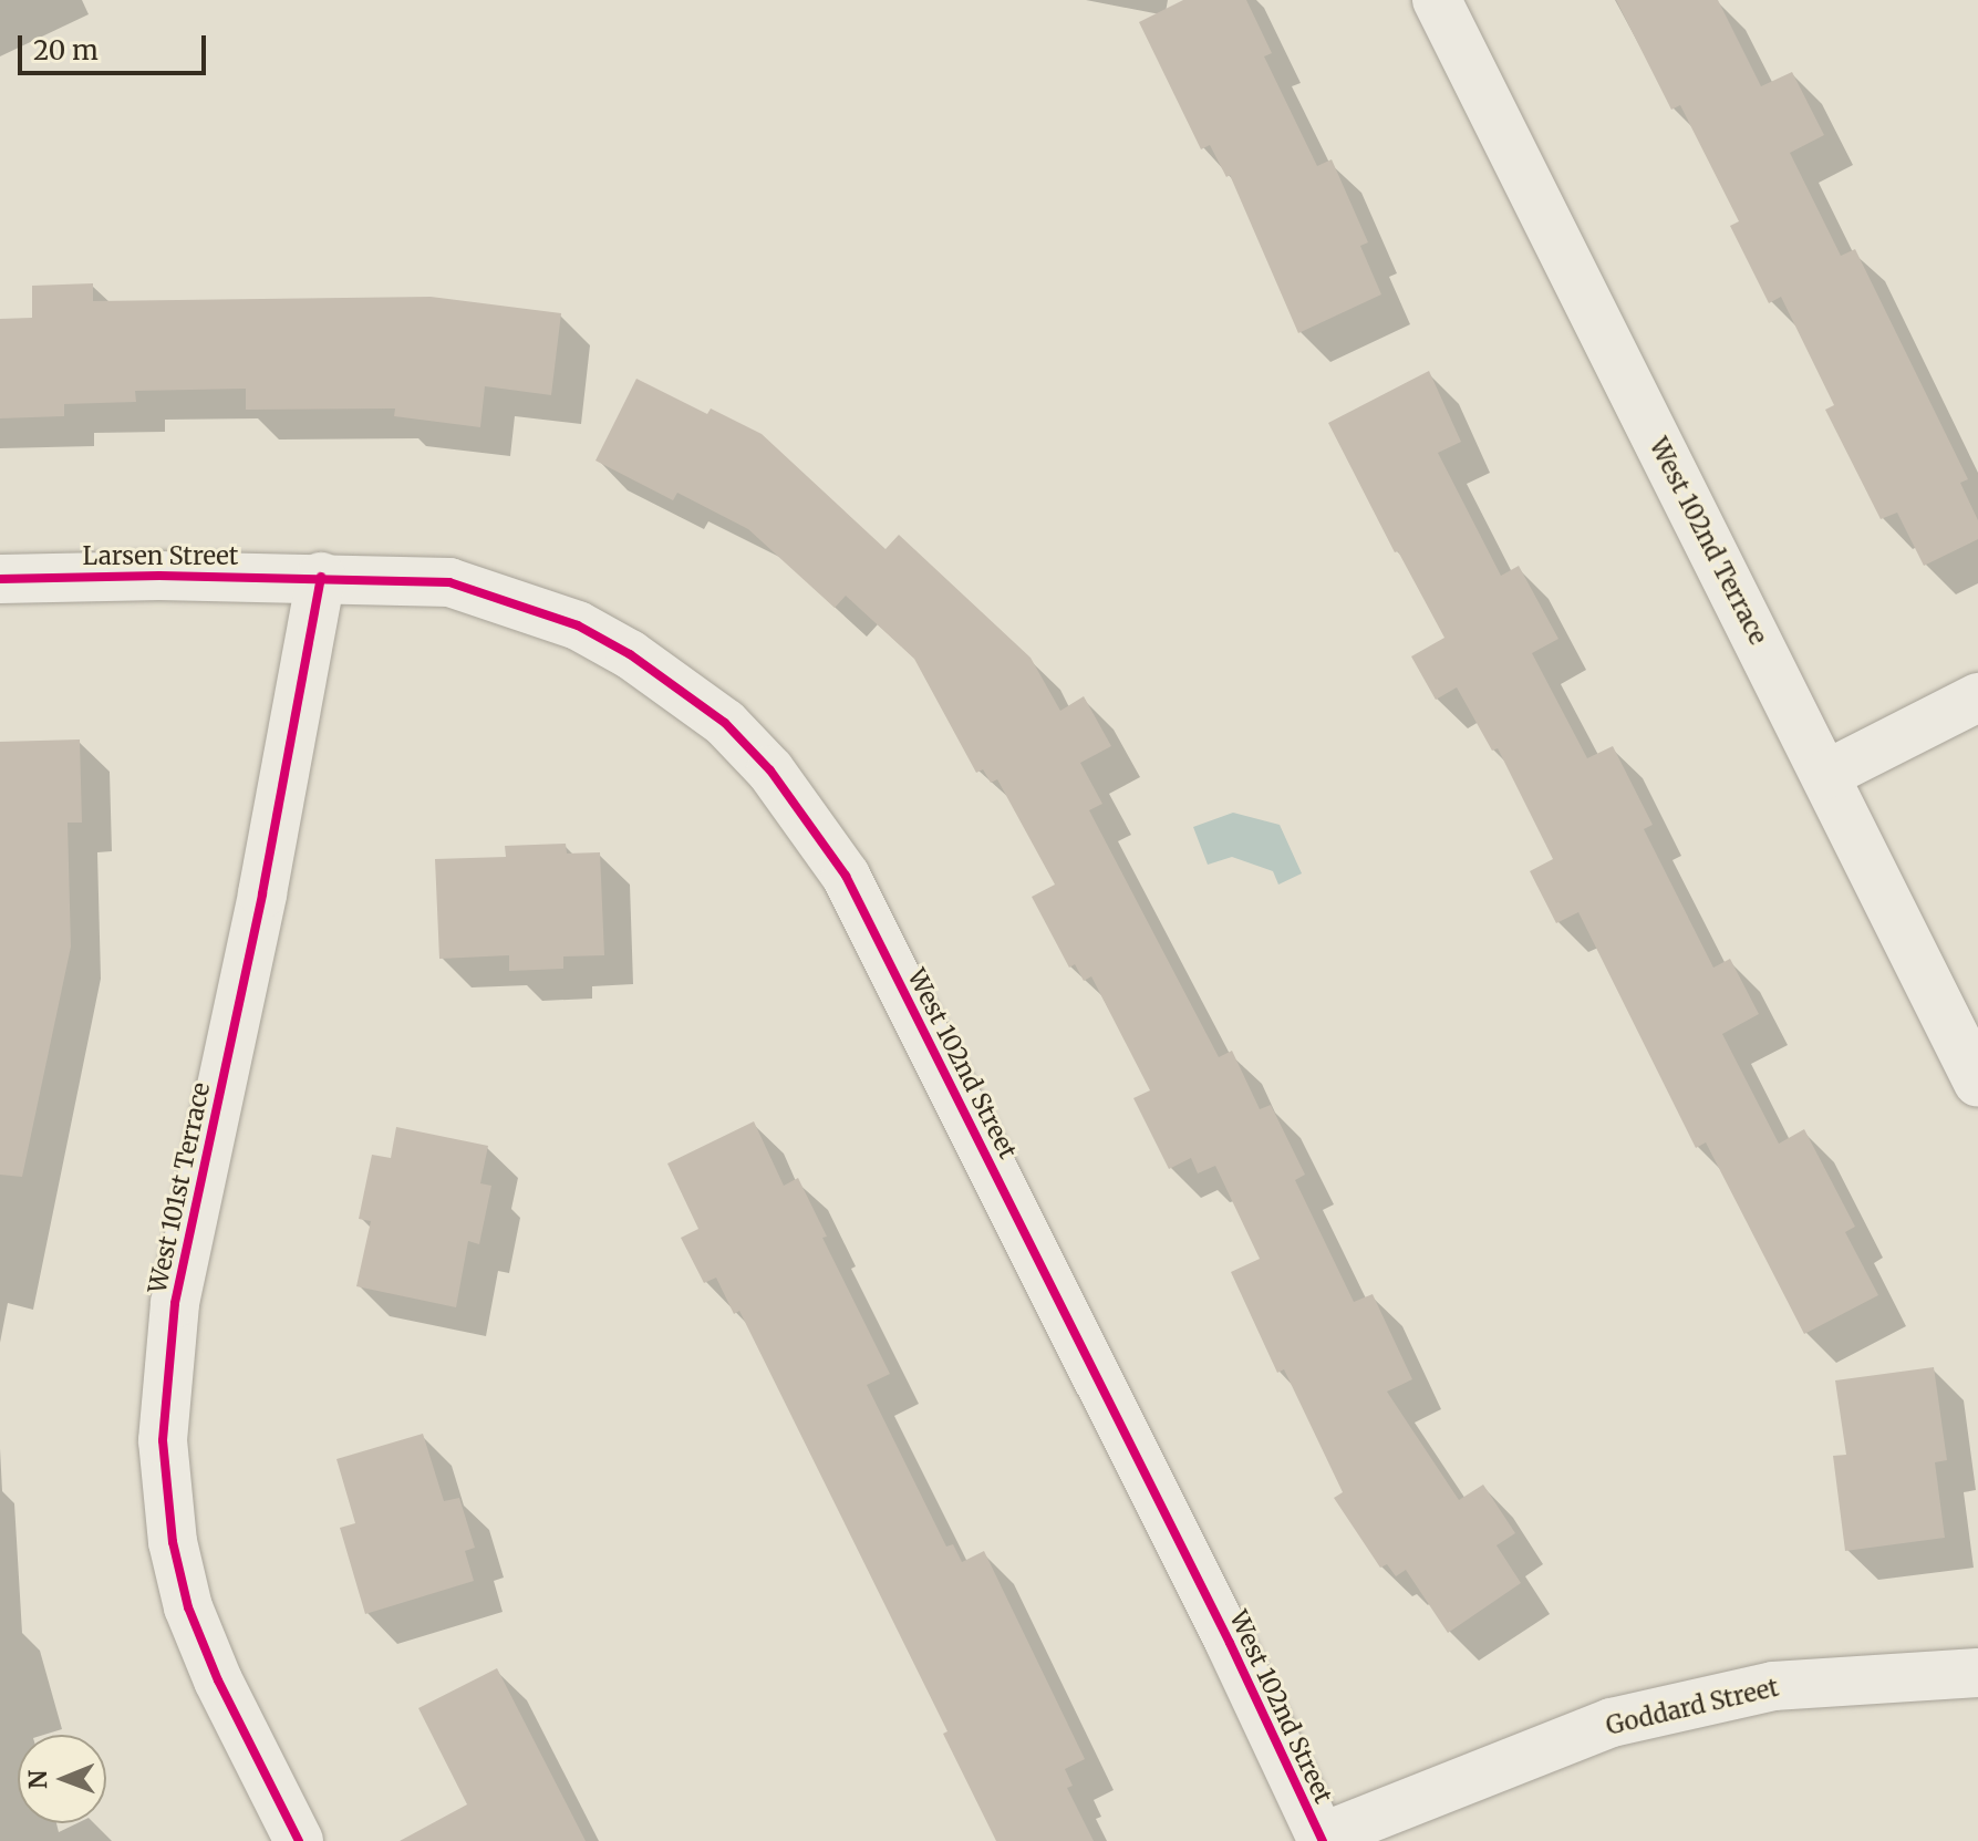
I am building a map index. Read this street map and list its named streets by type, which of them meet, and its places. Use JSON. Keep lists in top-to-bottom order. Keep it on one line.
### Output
{"streets":{"street":["West 102nd Terrace","Larsen Street","West 102nd Street","West 101st Terrace","Goddard Street"]},"crossings":[["Larsen Street","West 102nd Street"],["Larsen Street","West 101st Terrace"],["West 102nd Street","West 101st Terrace"],["West 102nd Street","Goddard Street"]],"scale_bar":"20 m","north":"left"}
